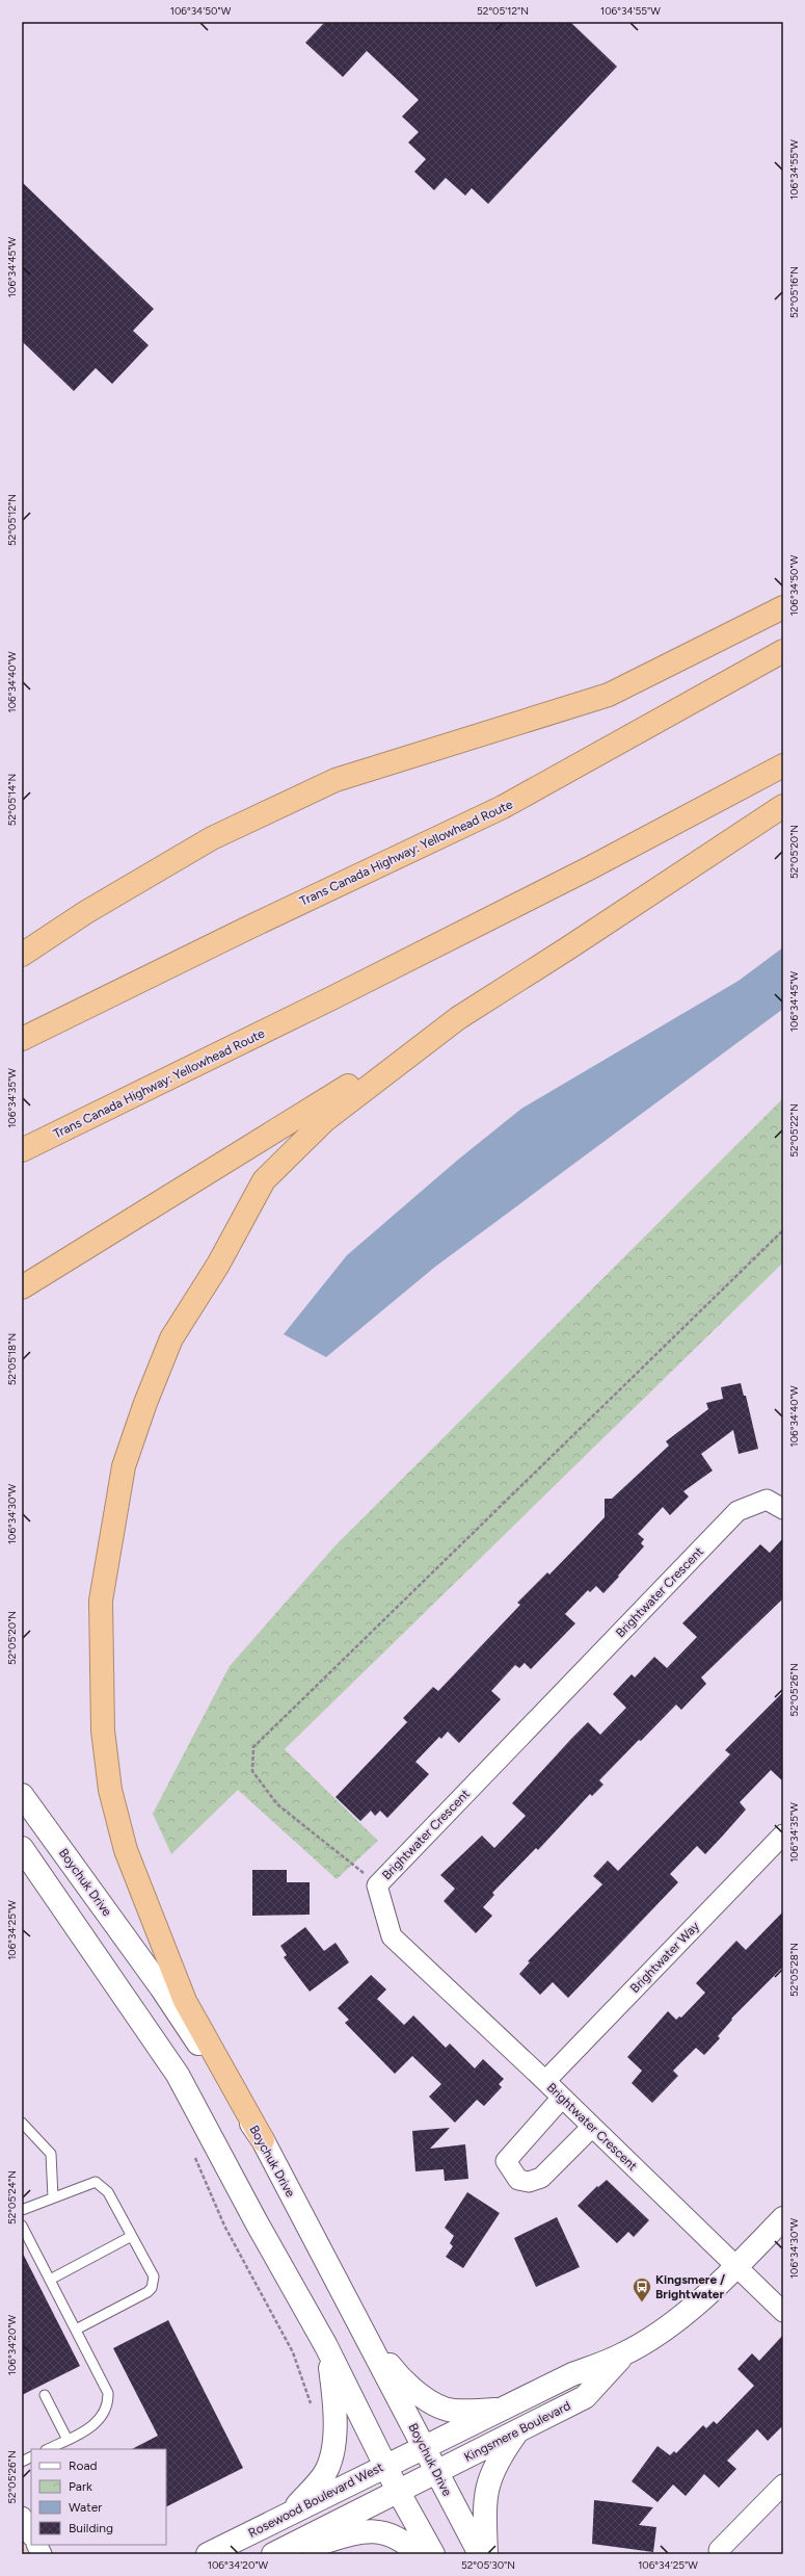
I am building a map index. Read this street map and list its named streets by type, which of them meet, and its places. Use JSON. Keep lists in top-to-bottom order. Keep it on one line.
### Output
{"streets":{"highway":["Trans Canada Highway: Yellowhead Route"],"main road":["Boychuk Drive","Kingsmere Boulevard","Rosewood Boulevard West"],"street":["Brightwater Crescent","Brightwater Way"]},"crossings":[["Brightwater Crescent","Brightwater Way"],["Brightwater Crescent","Kingsmere Boulevard"],["Boychuk Drive","Kingsmere Boulevard"],["Boychuk Drive","Rosewood Boulevard West"],["Kingsmere Boulevard","Rosewood Boulevard West"]],"places":{"bus stop":["Kingsmere / Brightwater"]},"legend":["Road","Park","Water","Building"],"coordinates":["106°34'50\"W","52°05'12\"N","106°34'55\"W","106°34'45\"W","52°05'16\"N","106°34'40\"W","52°05'14\"N","52°05'20\"N","106°34'35\"W","52°05'22\"N","52°05'18\"N","106°34'30\"W","52°05'26\"N","106°34'25\"W","52°05'28\"N","52°05'24\"N","106°34'20\"W","52°05'30\"N"]}
